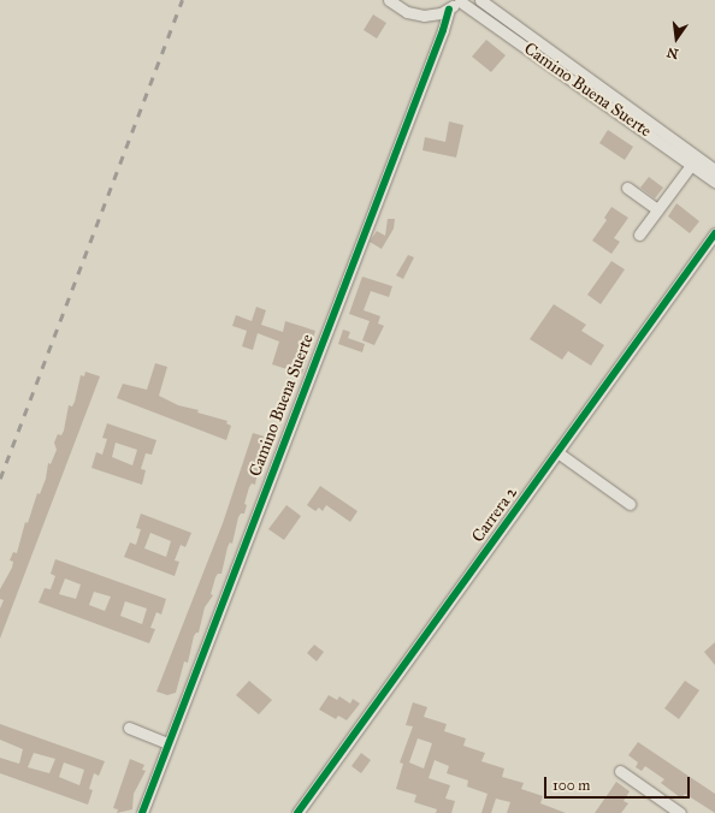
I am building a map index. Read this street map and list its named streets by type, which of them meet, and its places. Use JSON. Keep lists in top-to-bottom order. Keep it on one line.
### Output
{"streets":{"street":["Camino Buena Suerte","Carrera 2"]},"scale_bar":"100 m","north":"bottom"}
